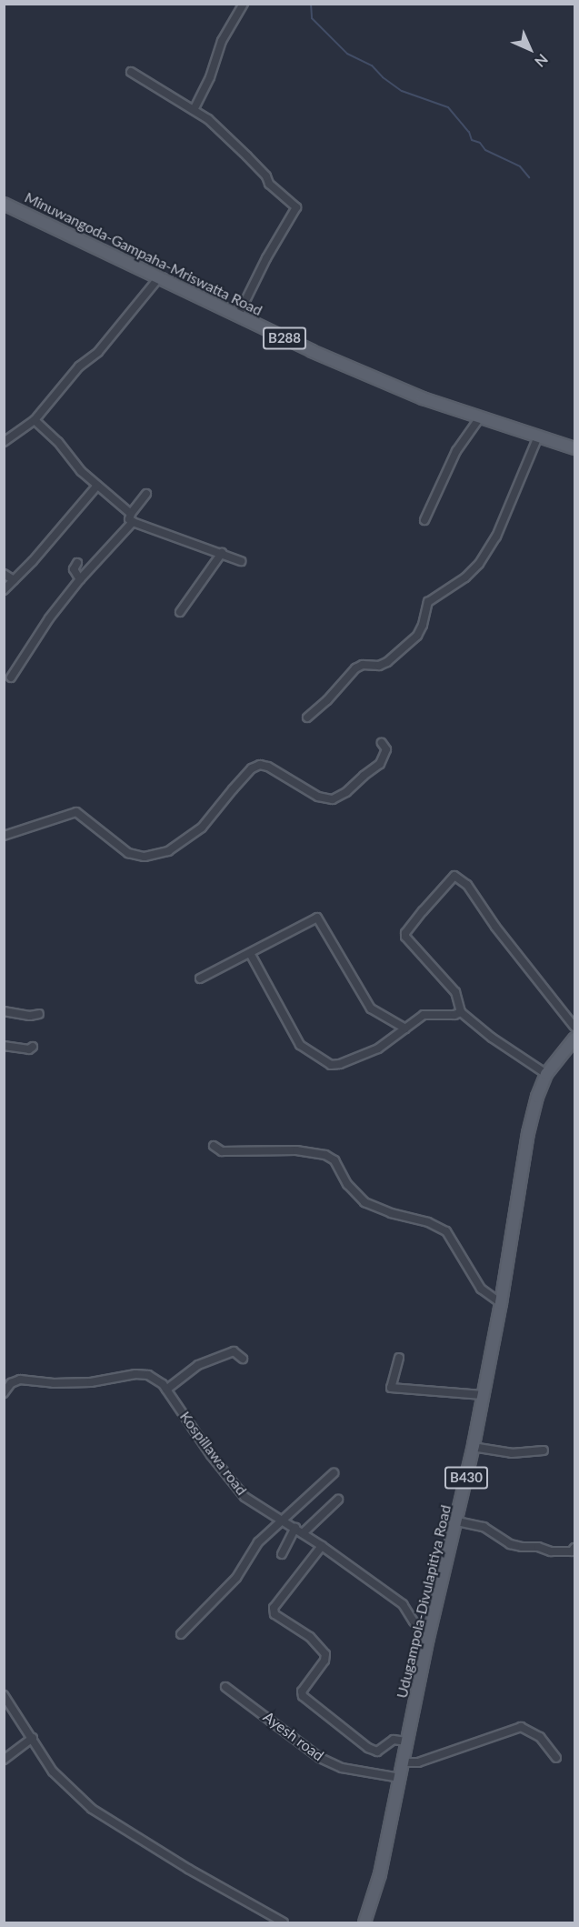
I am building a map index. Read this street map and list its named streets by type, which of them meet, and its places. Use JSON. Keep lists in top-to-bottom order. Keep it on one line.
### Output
{"streets":{"main road":["Minuwangoda-Gampaha-Mriswatta Road","B288","B430","Udugampola-Divulapitiya Road"],"street":["Kospillawa road","Ayesh road"]},"crossings":[["Kospillawa road","Udugampola-Divulapitiya Road"],["Udugampola-Divulapitiya Road","Ayesh road"]],"north":"bottom right"}
